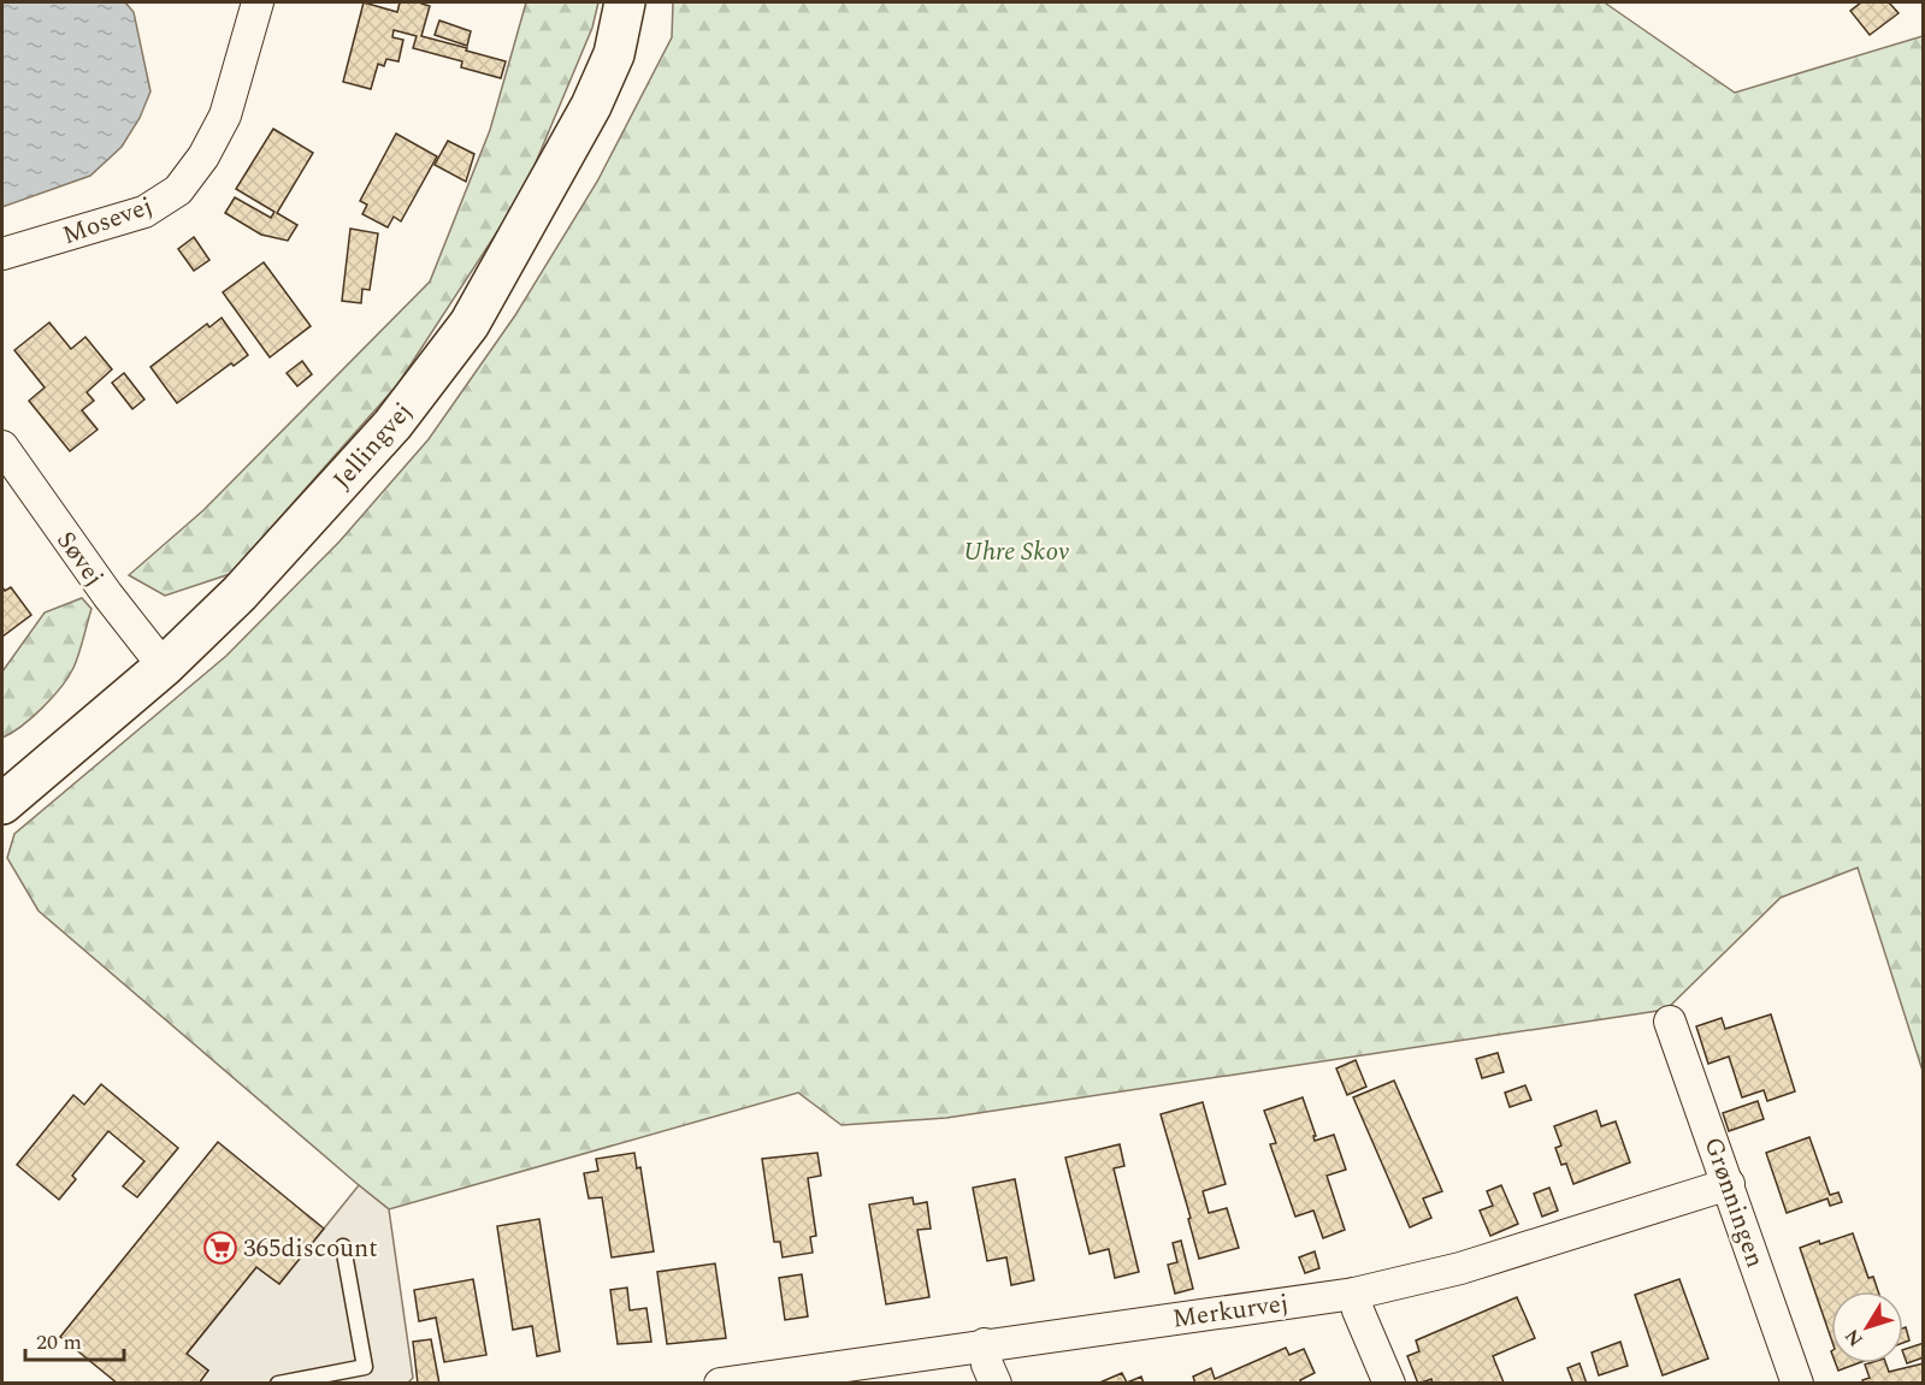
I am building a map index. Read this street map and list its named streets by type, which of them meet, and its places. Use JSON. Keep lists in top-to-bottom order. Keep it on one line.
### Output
{"streets":{"main road":["Jellingvej"],"street":["Mosevej","Søvej","Grønningen","Merkurvej"]},"crossings":[["Jellingvej","Søvej"],["Grønningen","Merkurvej"]],"parks":["Uhre Skov"],"places":{"supermarket":["365discount"]},"scale_bar":"20 m","north":"bottom left"}
